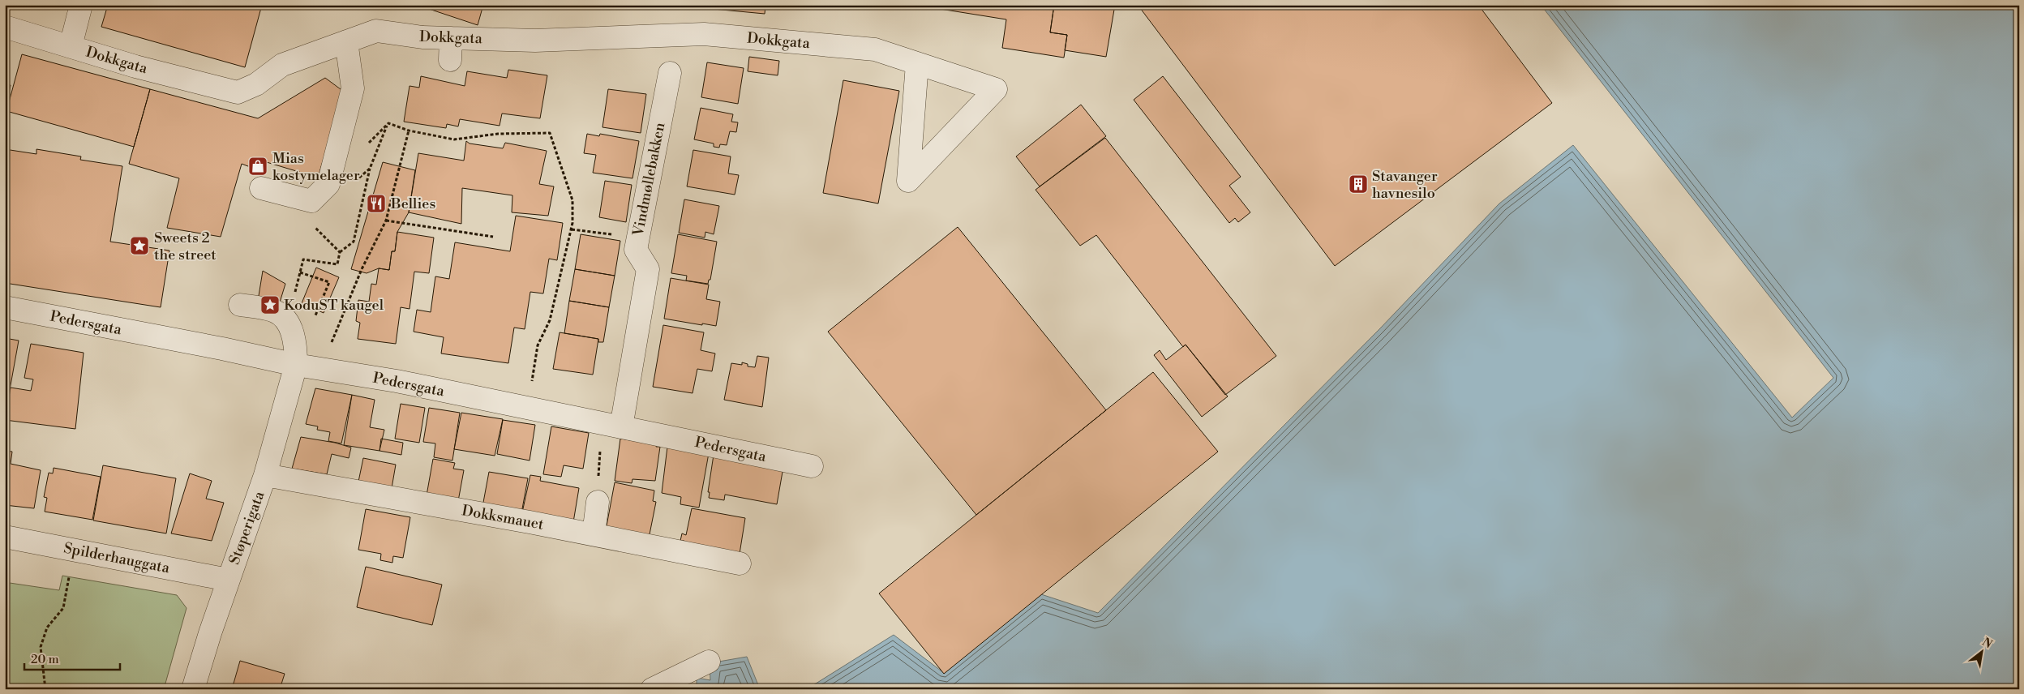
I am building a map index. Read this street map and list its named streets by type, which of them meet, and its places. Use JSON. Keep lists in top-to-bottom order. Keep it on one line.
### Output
{"streets":{"street":["Dokkgata","Vindmøllebakken","Pedersgata","Dokksmauet","Støperigata","Spilderhauggata"]},"crossings":[["Vindmøllebakken","Pedersgata"],["Pedersgata","Støperigata"],["Dokksmauet","Støperigata"],["Støperigata","Spilderhauggata"]],"places":{"shop":["Mias kostymelager"],"building":["Stavanger havnesilo"],"restaurant":["Bellies"],"place":["Sweets 2 the street","KoduST kaugel"]},"scale_bar":"20 m","north":"top right"}
